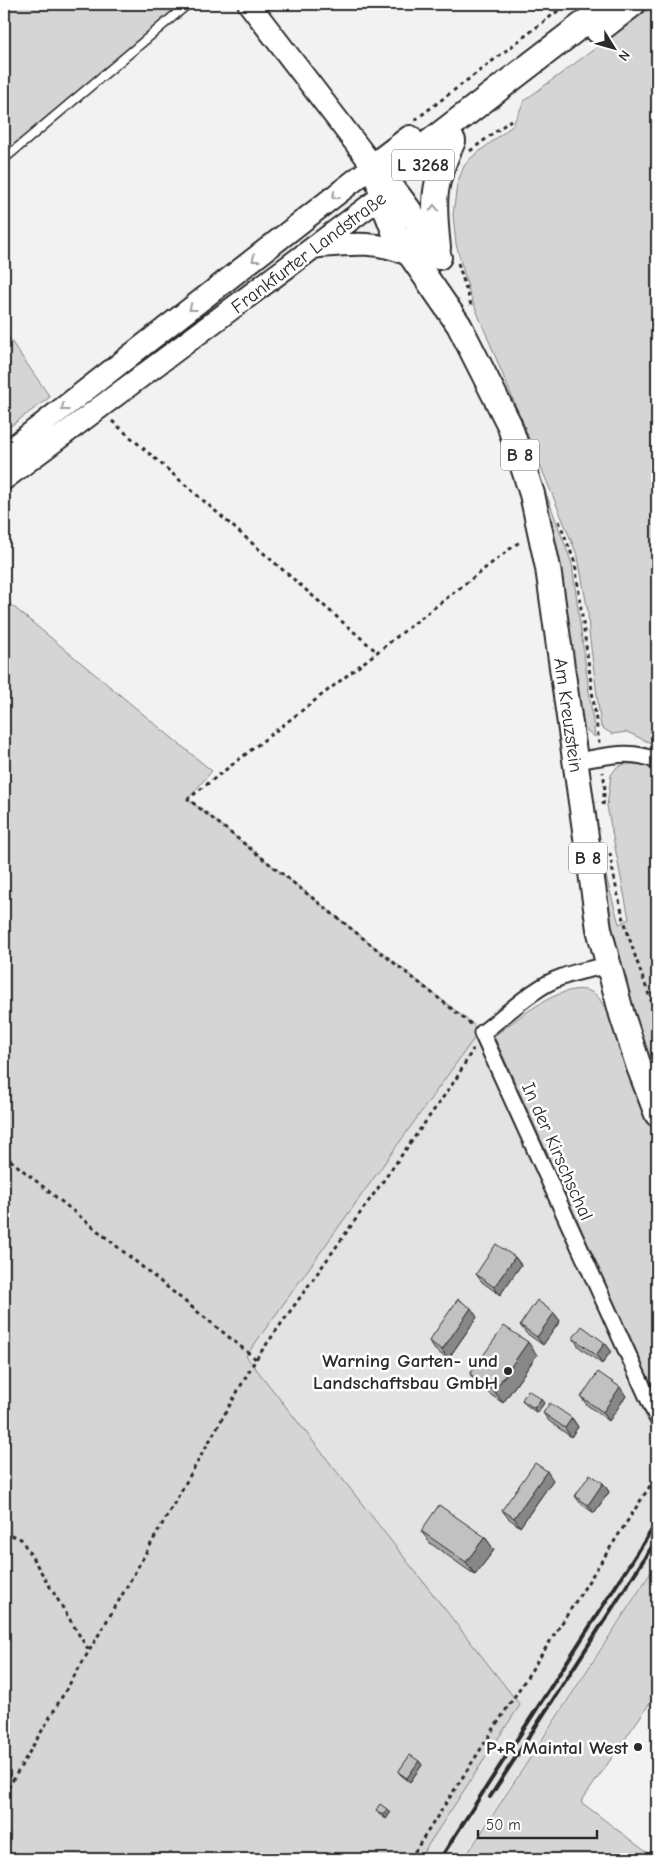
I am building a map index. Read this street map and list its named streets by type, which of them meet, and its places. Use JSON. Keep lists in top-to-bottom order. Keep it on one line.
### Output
{"streets":{"main road":["L 3268","Frankfurter Landstraße","B 8","Am Kreuzstein"],"street":["In der Kirschschal"]},"crossings":[["Frankfurter Landstraße","B 8"],["Frankfurter Landstraße","Am Kreuzstein"],["B 8","Am Kreuzstein"]],"places":["Warning Garten- und Landschaftsbau GmbH","P+R Maintal West"],"scale_bar":"50 m","north":"bottom right"}
